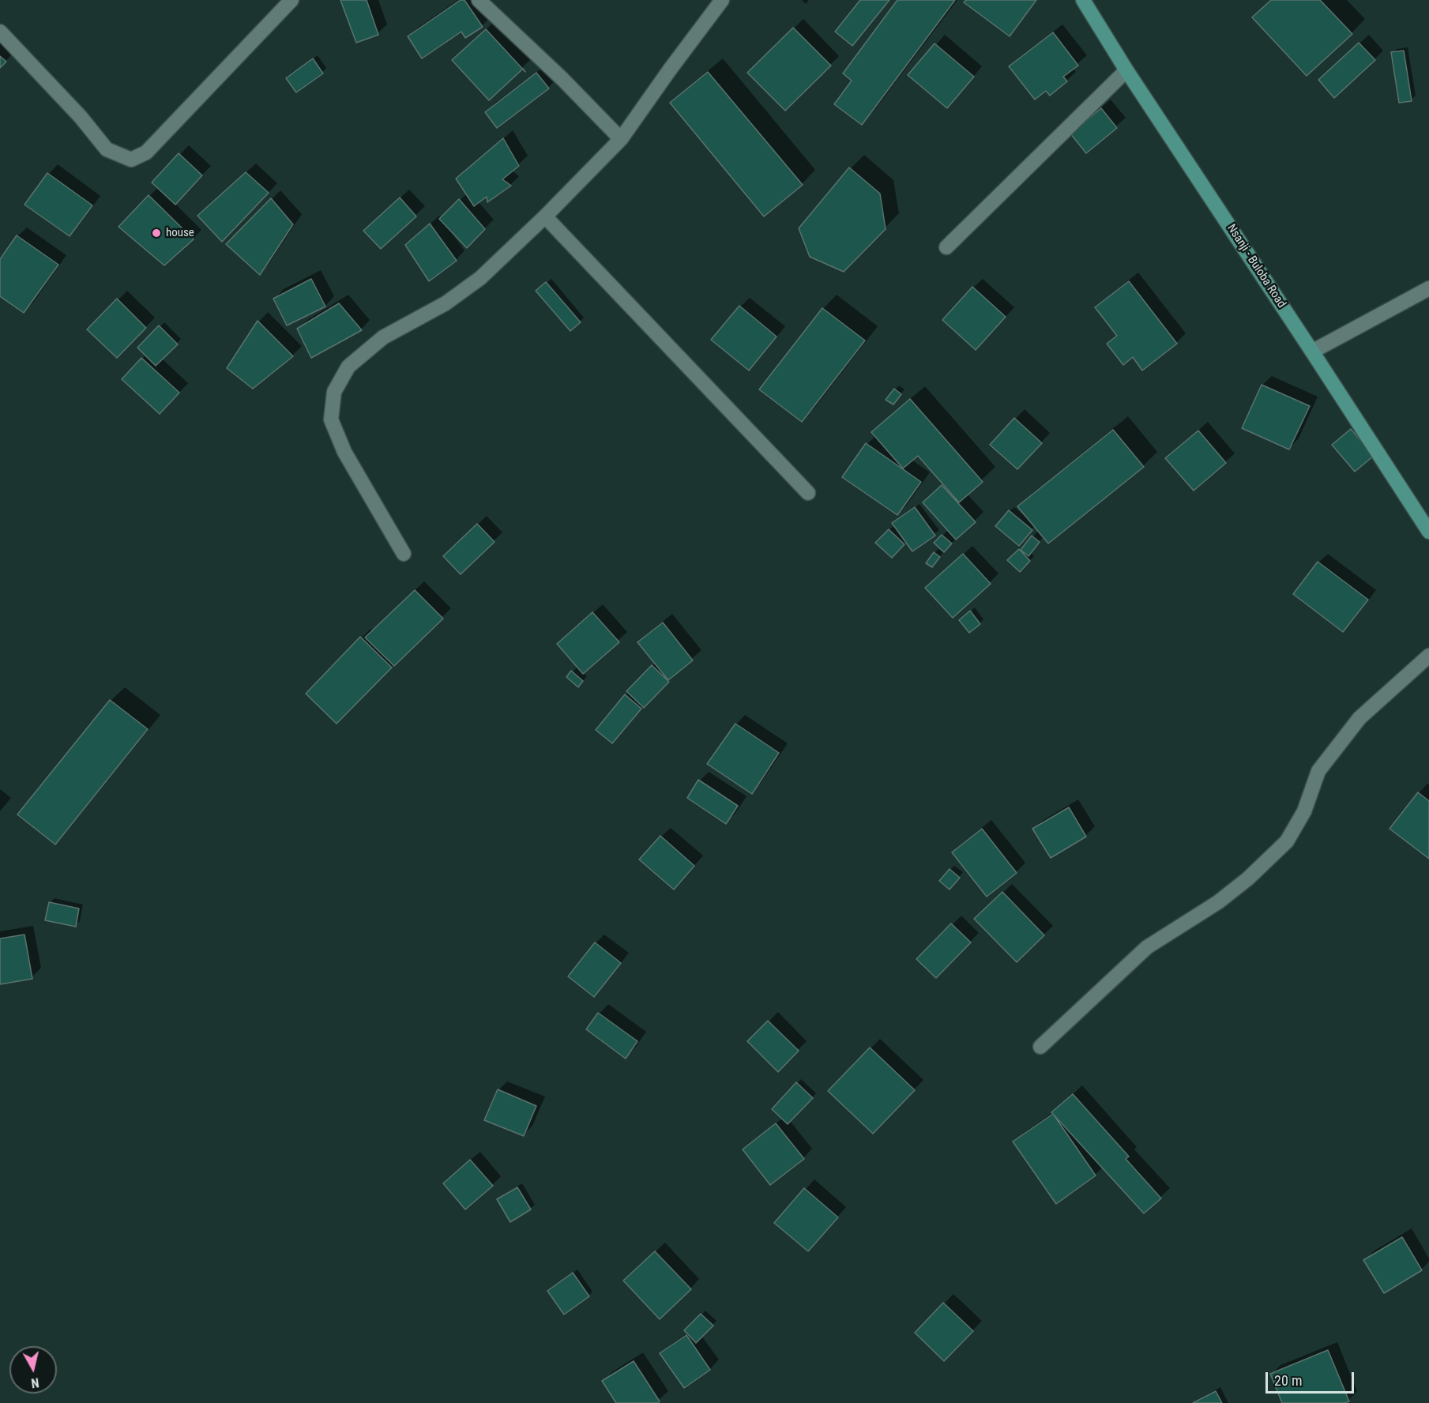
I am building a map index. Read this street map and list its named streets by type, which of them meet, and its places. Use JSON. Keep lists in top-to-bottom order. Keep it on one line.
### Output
{"streets":{"main road":["Nsanji - Buloba Road"]},"places":["house"],"scale_bar":"20 m","north":"bottom"}
